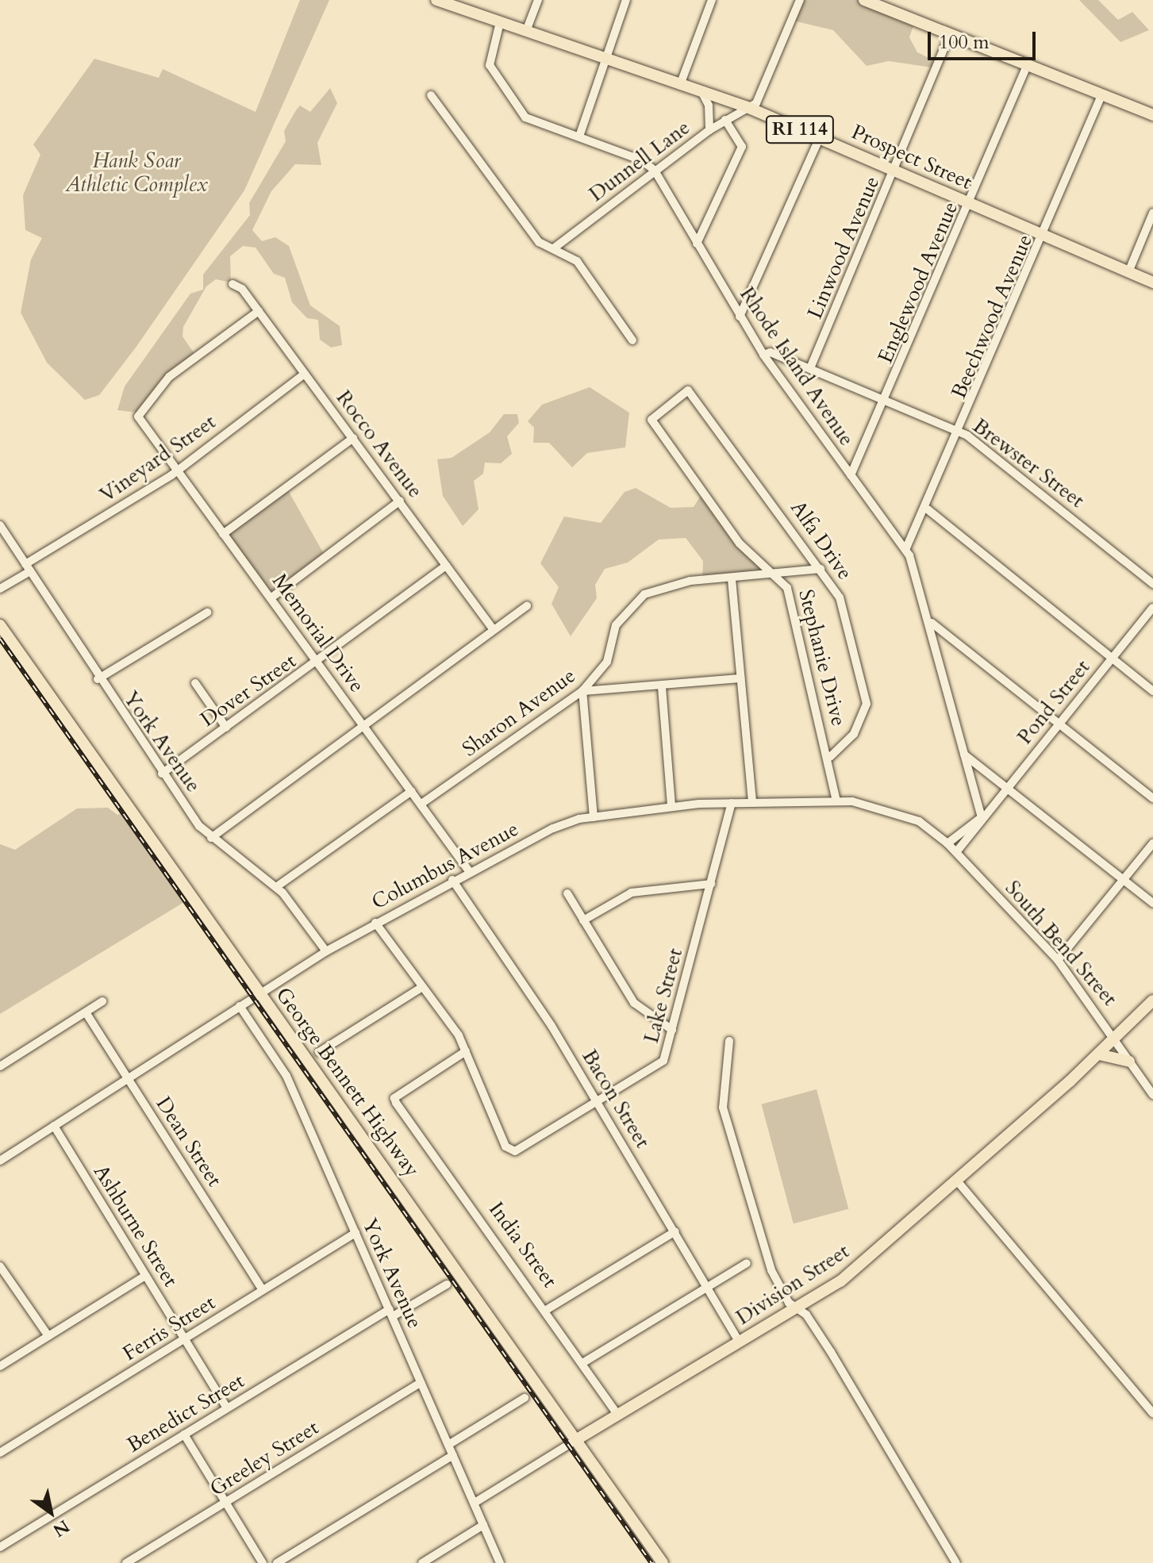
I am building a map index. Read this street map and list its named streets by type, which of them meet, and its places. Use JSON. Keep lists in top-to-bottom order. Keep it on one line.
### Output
{"streets":{"main road":["RI 114","Prospect Street","George Bennett Highway","Division Street"],"street":["Dunnell Lane","Linwood Avenue","Englewood Avenue","Beechwood Avenue","Rhode Island Avenue","Rocco Avenue","Vineyard Street","Brewster Street","Alfa Drive","Memorial Drive","Stephanie Drive","Dover Street","Pond Street","Sharon Avenue","York Avenue","Columbus Avenue","South Bend Street","Lake Street","Bacon Street","Dean Street","Ashburne Street","India Street","Ferris Street","Benedict Street","Greeley Street"]},"crossings":[["Prospect Street","Dunnell Lane"],["Prospect Street","Linwood Avenue"],["Prospect Street","Englewood Avenue"],["Prospect Street","Beechwood Avenue"],["Prospect Street","Rhode Island Avenue"],["Dunnell Lane","Rhode Island Avenue"],["Linwood Avenue","Brewster Street"],["Englewood Avenue","Rhode Island Avenue"],["Englewood Avenue","Brewster Street"],["Beechwood Avenue","Rhode Island Avenue"],["Beechwood Avenue","Brewster Street"],["Rhode Island Avenue","Brewster Street"],["Rhode Island Avenue","Pond Street"],["Rocco Avenue","Vineyard Street"],["Rocco Avenue","Memorial Drive"],["Rocco Avenue","Dover Street"],["Vineyard Street","Memorial Drive"],["Vineyard Street","York Avenue"],["Alfa Drive","Stephanie Drive"],["Alfa Drive","Sharon Avenue"],["Memorial Drive","Dover Street"],["Memorial Drive","Sharon Avenue"],["Memorial Drive","Columbus Avenue"],["Stephanie Drive","Sharon Avenue"],["Stephanie Drive","Columbus Avenue"],["Dover Street","York Avenue"],["Pond Street","Columbus Avenue"],["Pond Street","South Bend Street"],["York Avenue","Columbus Avenue"],["York Avenue","Division Street"],["York Avenue","Ferris Street"],["York Avenue","Benedict Street"],["York Avenue","Greeley Street"],["Columbus Avenue","South Bend Street"],["Columbus Avenue","Lake Street"],["Columbus Avenue","George Bennett Highway"],["Columbus Avenue","Bacon Street"],["Columbus Avenue","Dean Street"],["Columbus Avenue","Ashburne Street"],["South Bend Street","Division Street"],["Lake Street","Bacon Street"],["Lake Street","India Street"],["George Bennett Highway","Division Street"],["Bacon Street","Division Street"],["Dean Street","Ferris Street"],["Ashburne Street","Ferris Street"],["Ashburne Street","Benedict Street"],["India Street","Division Street"]],"parks":["Hank Soar Athletic Complex"],"scale_bar":"100 m","north":"bottom right"}
